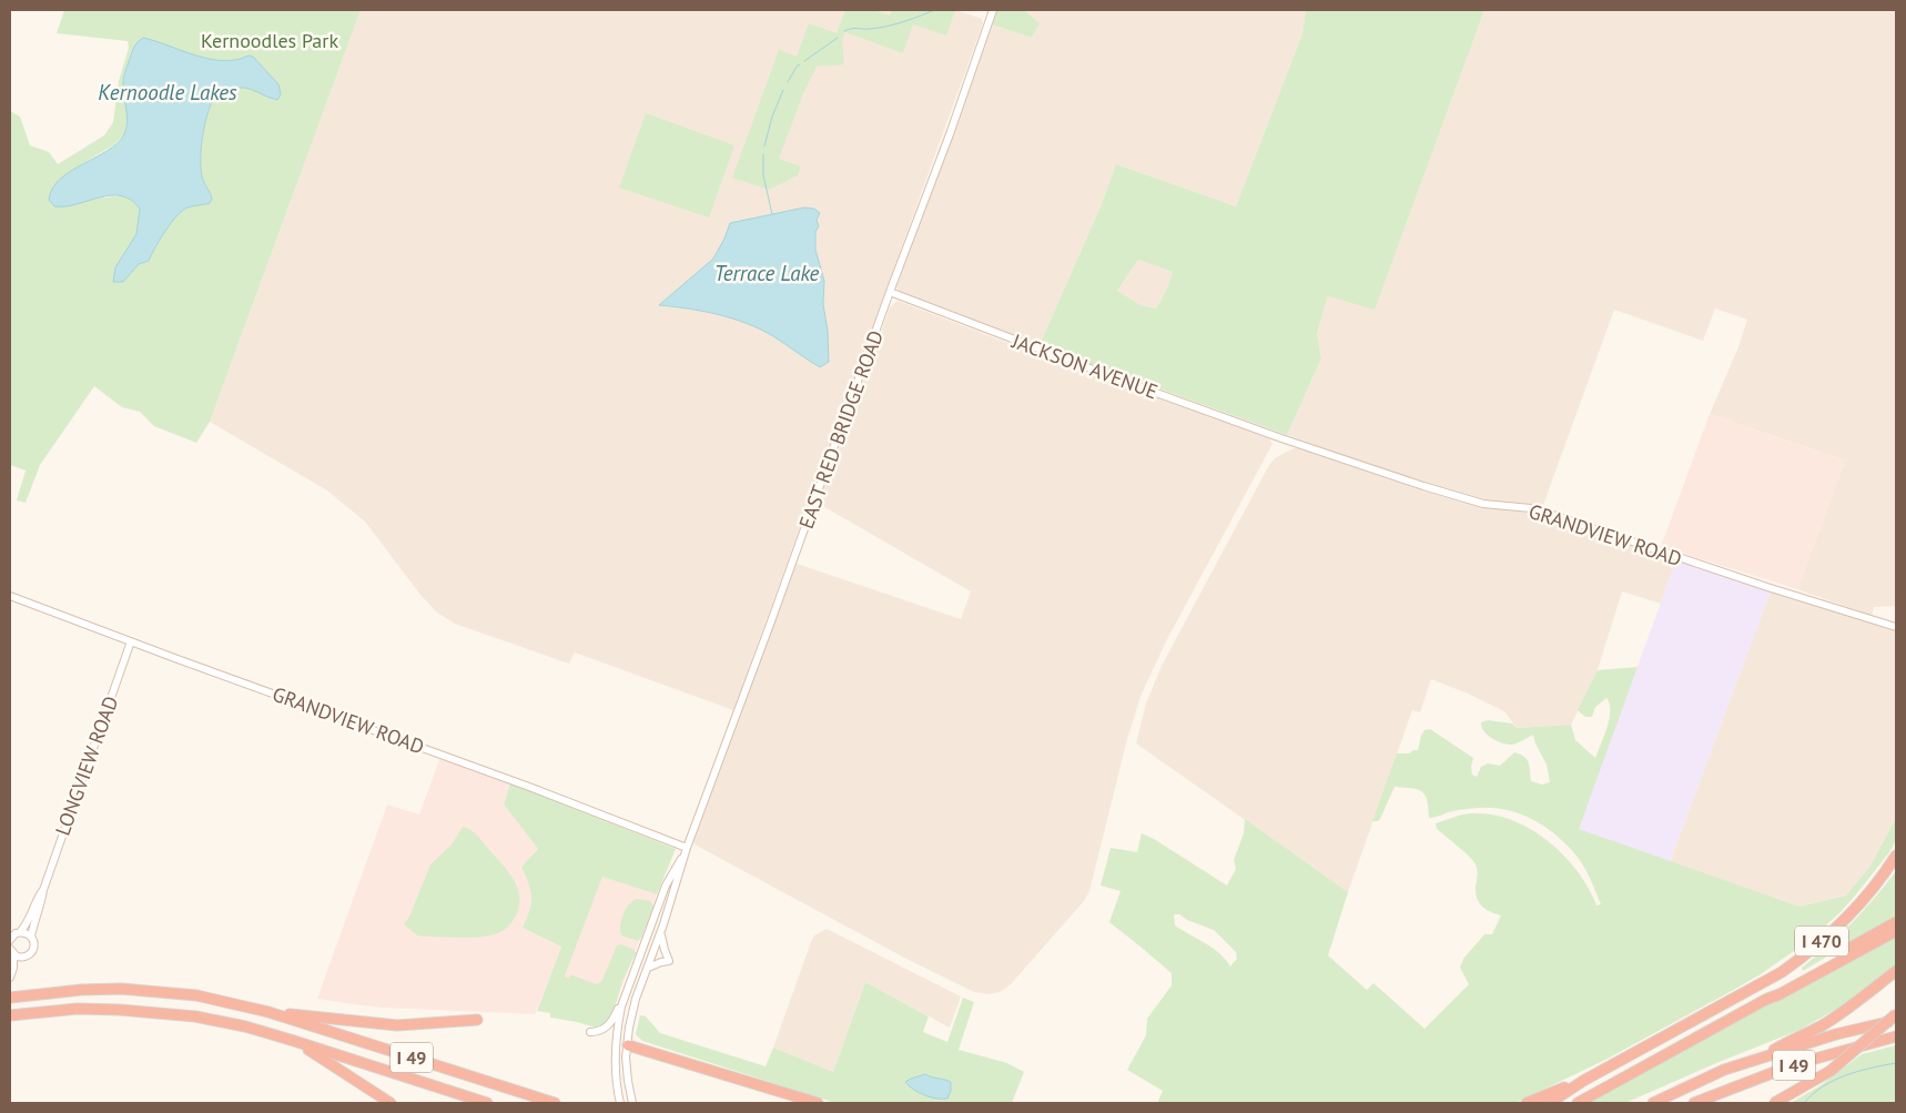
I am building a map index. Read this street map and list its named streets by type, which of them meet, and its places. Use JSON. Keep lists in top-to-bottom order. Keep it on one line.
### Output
{"streets":{"highway":["I 470","I 49"],"main road":["JACKSON AVENUE","EAST RED BRIDGE ROAD","GRANDVIEW ROAD","LONGVIEW ROAD"]},"crossings":[["JACKSON AVENUE","EAST RED BRIDGE ROAD"],["JACKSON AVENUE","GRANDVIEW ROAD"],["EAST RED BRIDGE ROAD","GRANDVIEW ROAD"],["GRANDVIEW ROAD","LONGVIEW ROAD"]],"water":["Kernoodle Lakes","Terrace Lake"],"parks":["Kernoodles Park"]}
